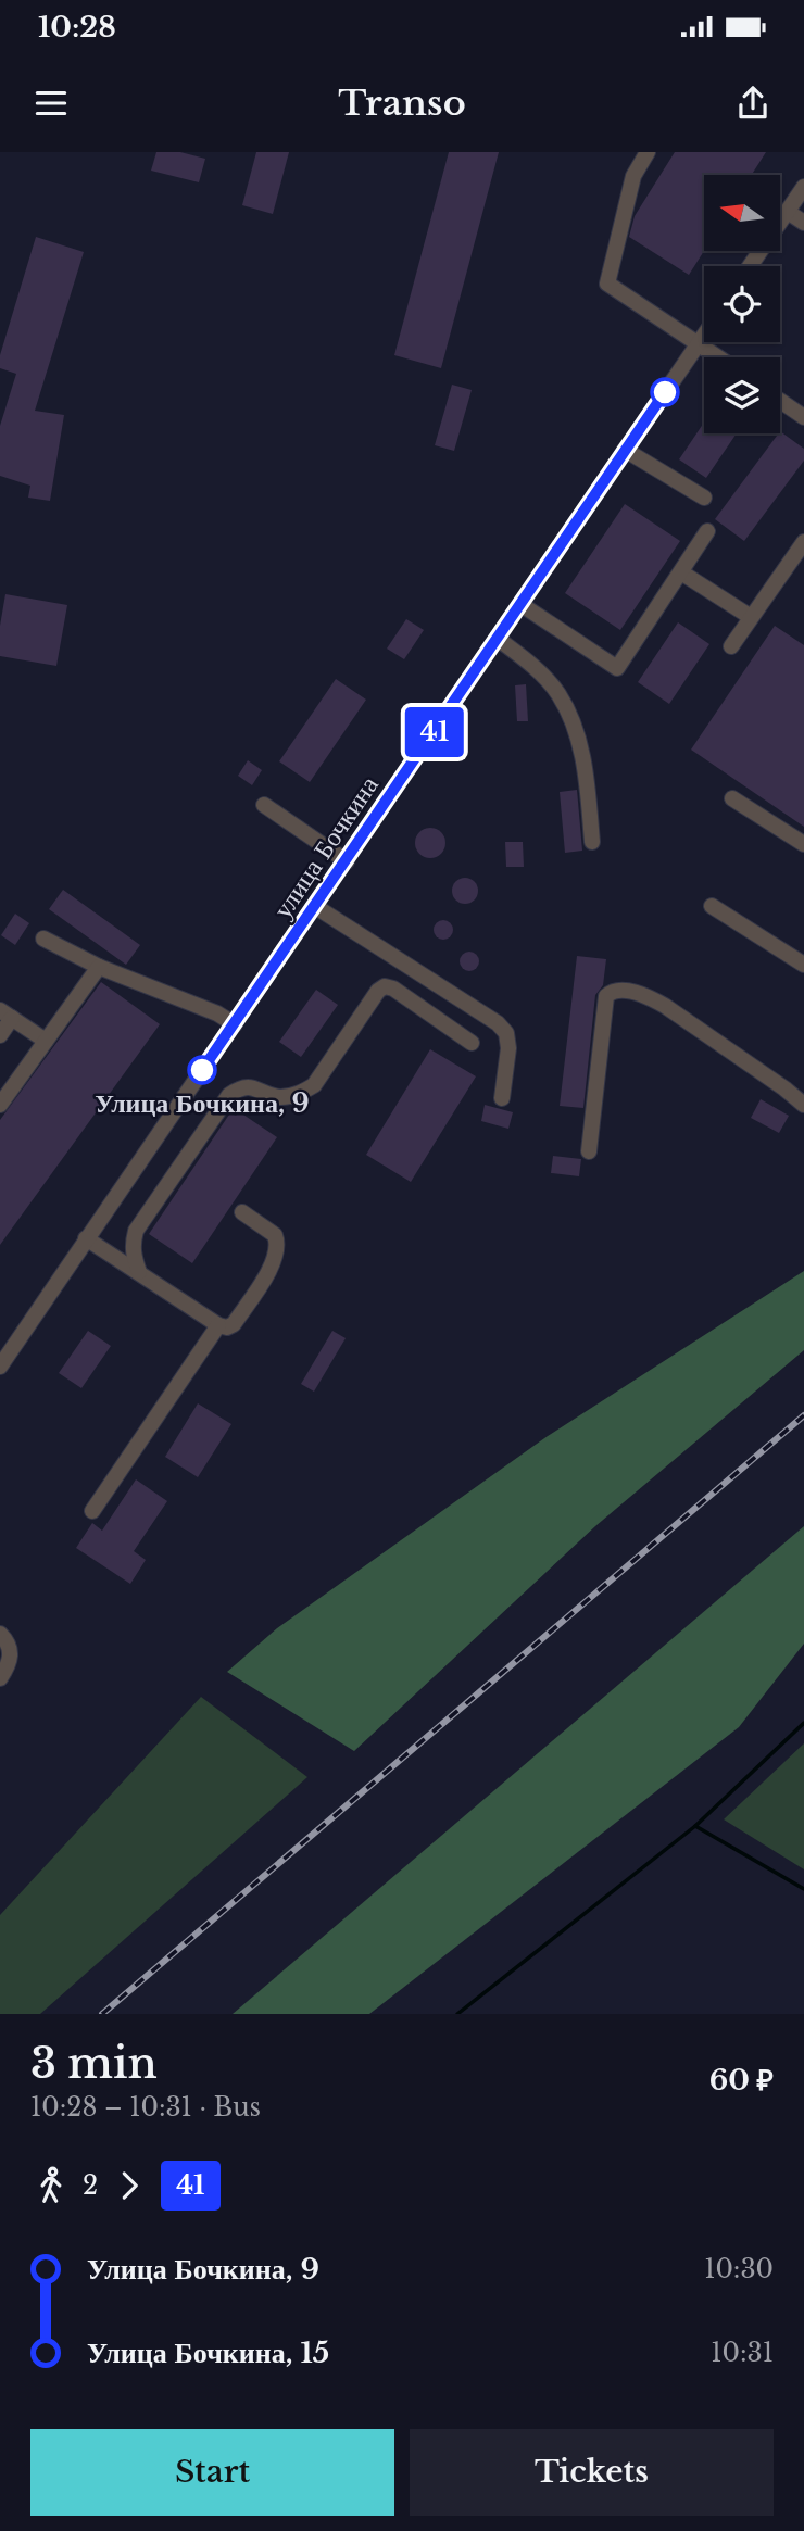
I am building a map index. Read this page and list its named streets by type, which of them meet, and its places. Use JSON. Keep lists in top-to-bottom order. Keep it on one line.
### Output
{"streets":{"street":["улица Бочкина"]},"places":["Улица Бочкина, 9"],"lines":["bus line 41"],"north":"left","page":{"status":"10:28","header":"Transo","on_map":"41","heading":["3 min","10:28 – 10:31 · Bus","60 ₽"],"legs":["2","41"],"list":[{"name":"Улица Бочкина, 9","value":"10:30"},{"name":"Улица Бочкина, 15","value":"10:31"}],"buttons":["Start","Tickets"]}}
